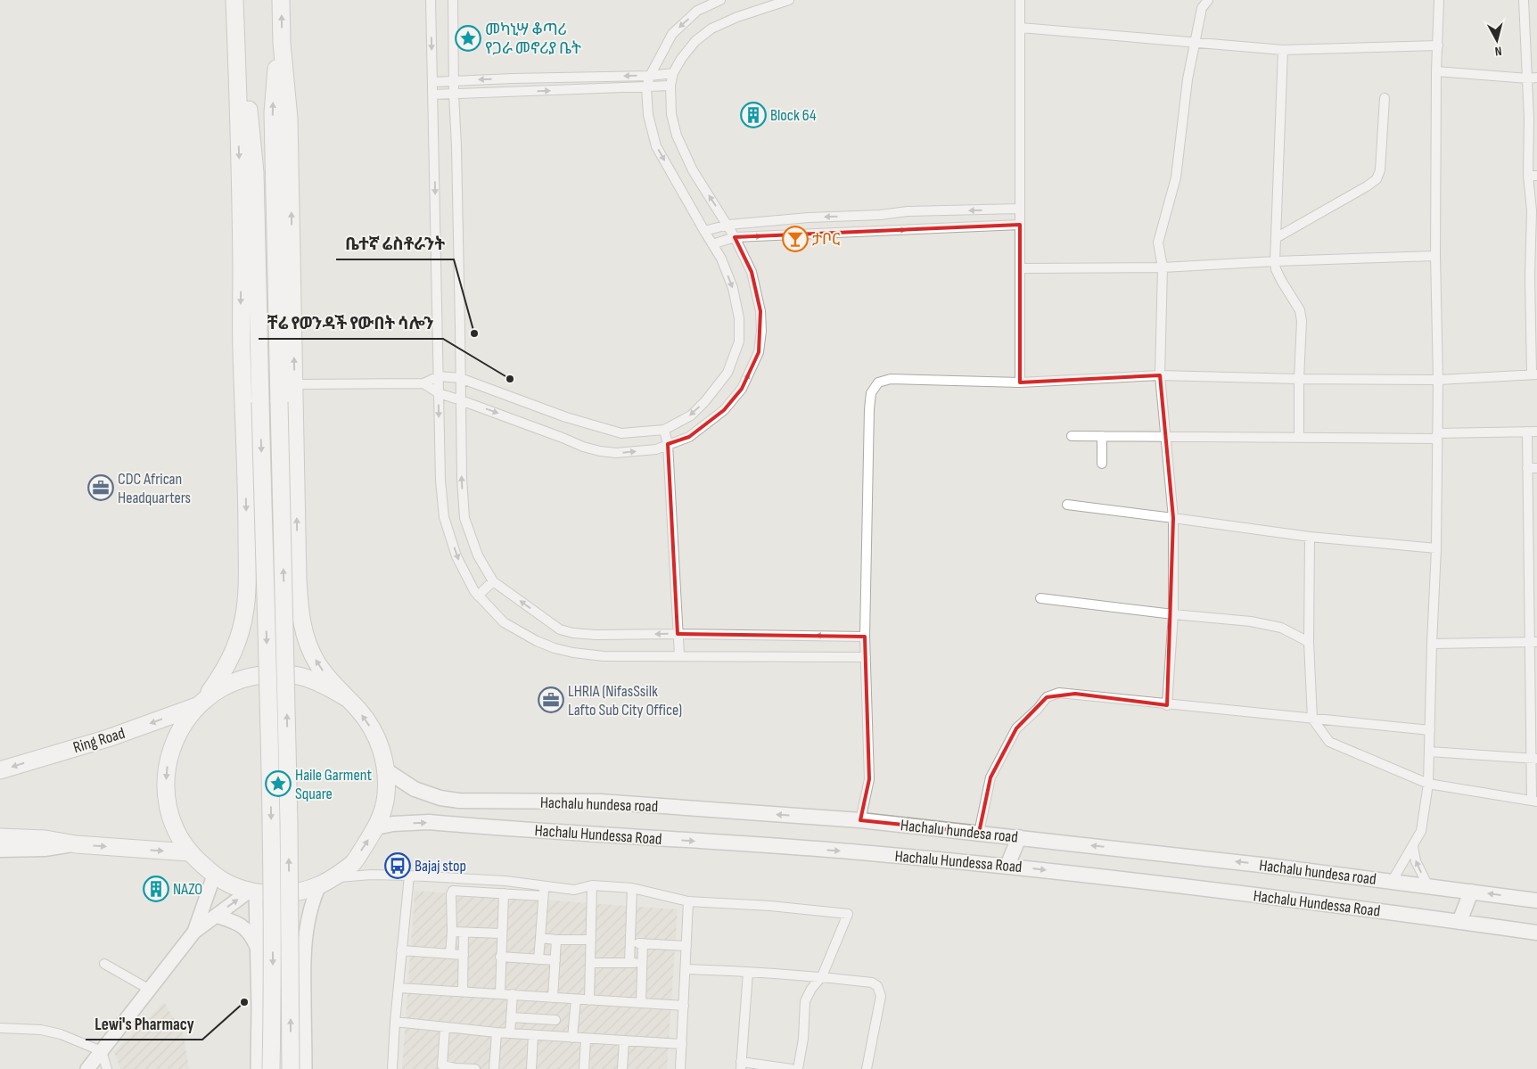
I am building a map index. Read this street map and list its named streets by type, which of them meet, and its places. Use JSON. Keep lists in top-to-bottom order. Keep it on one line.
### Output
{"streets":{"highway":["Ring Road"],"main road":["Hachalu hundesa road","Hachalu Hundessa Road"]},"one_way":["Hachalu hundesa road","Hachalu Hundessa Road"],"places":{"place":["መካኒሣ ቆጣሪ የጋራ መኖሪያ ቤት","Haile Garment Square"],"building":["Block 64","NAZO"],"bar":["ታቦር"],"other":["ቤተኛ ሬስቶራንት","ቸሬ የወንዳች የውበት ሳሎን","Lewi's Pharmacy"],"office":["CDC African Headquarters","LHRIA (NifasSsilk Lafto Sub City Office)"],"bus stop":["Bajaj stop"]},"north":"bottom"}
